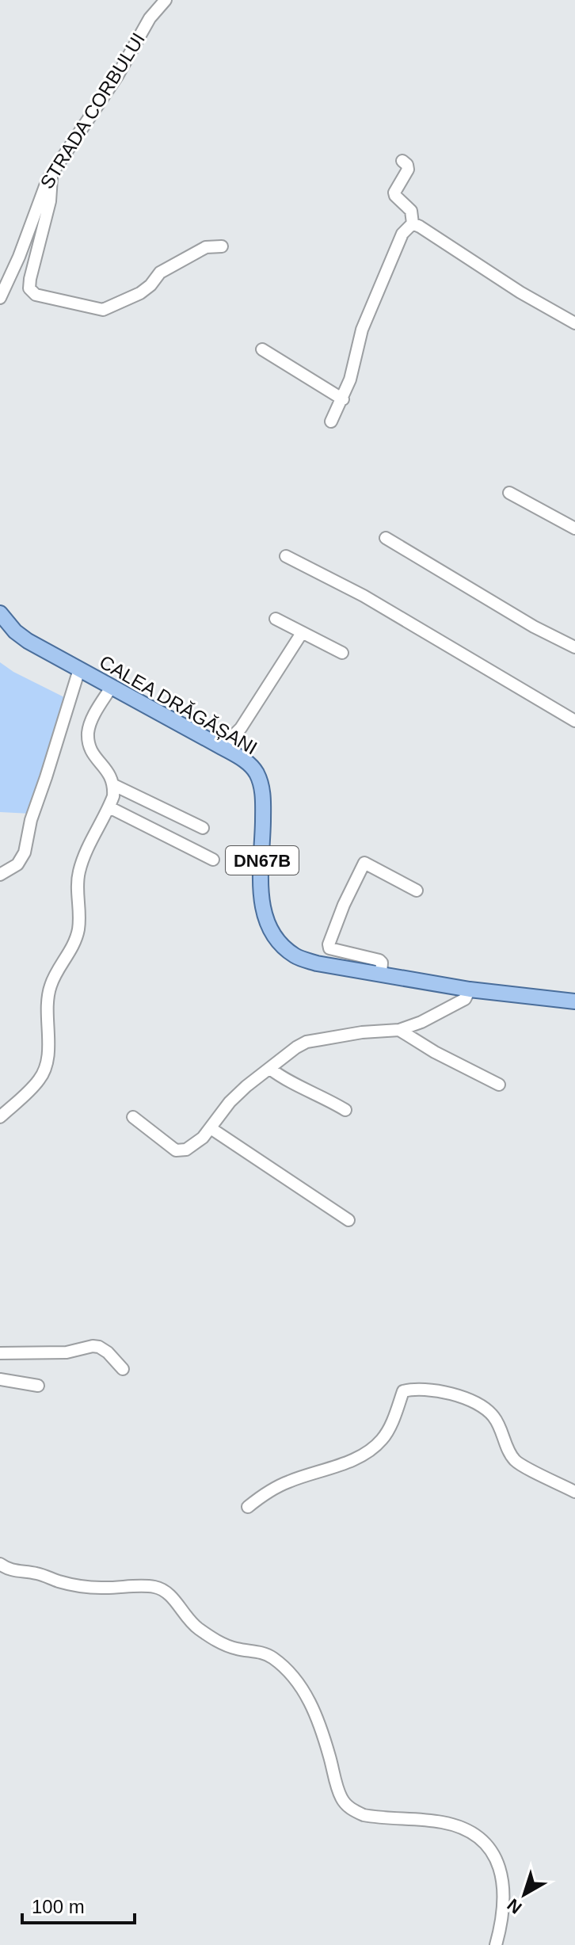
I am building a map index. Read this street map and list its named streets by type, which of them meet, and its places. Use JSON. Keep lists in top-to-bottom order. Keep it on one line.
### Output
{"streets":{"main road":["CALEA DRĂGĂȘANI","DN67B"],"street":["STRADA CORBULUI"]},"scale_bar":"100 m","north":"bottom left"}
